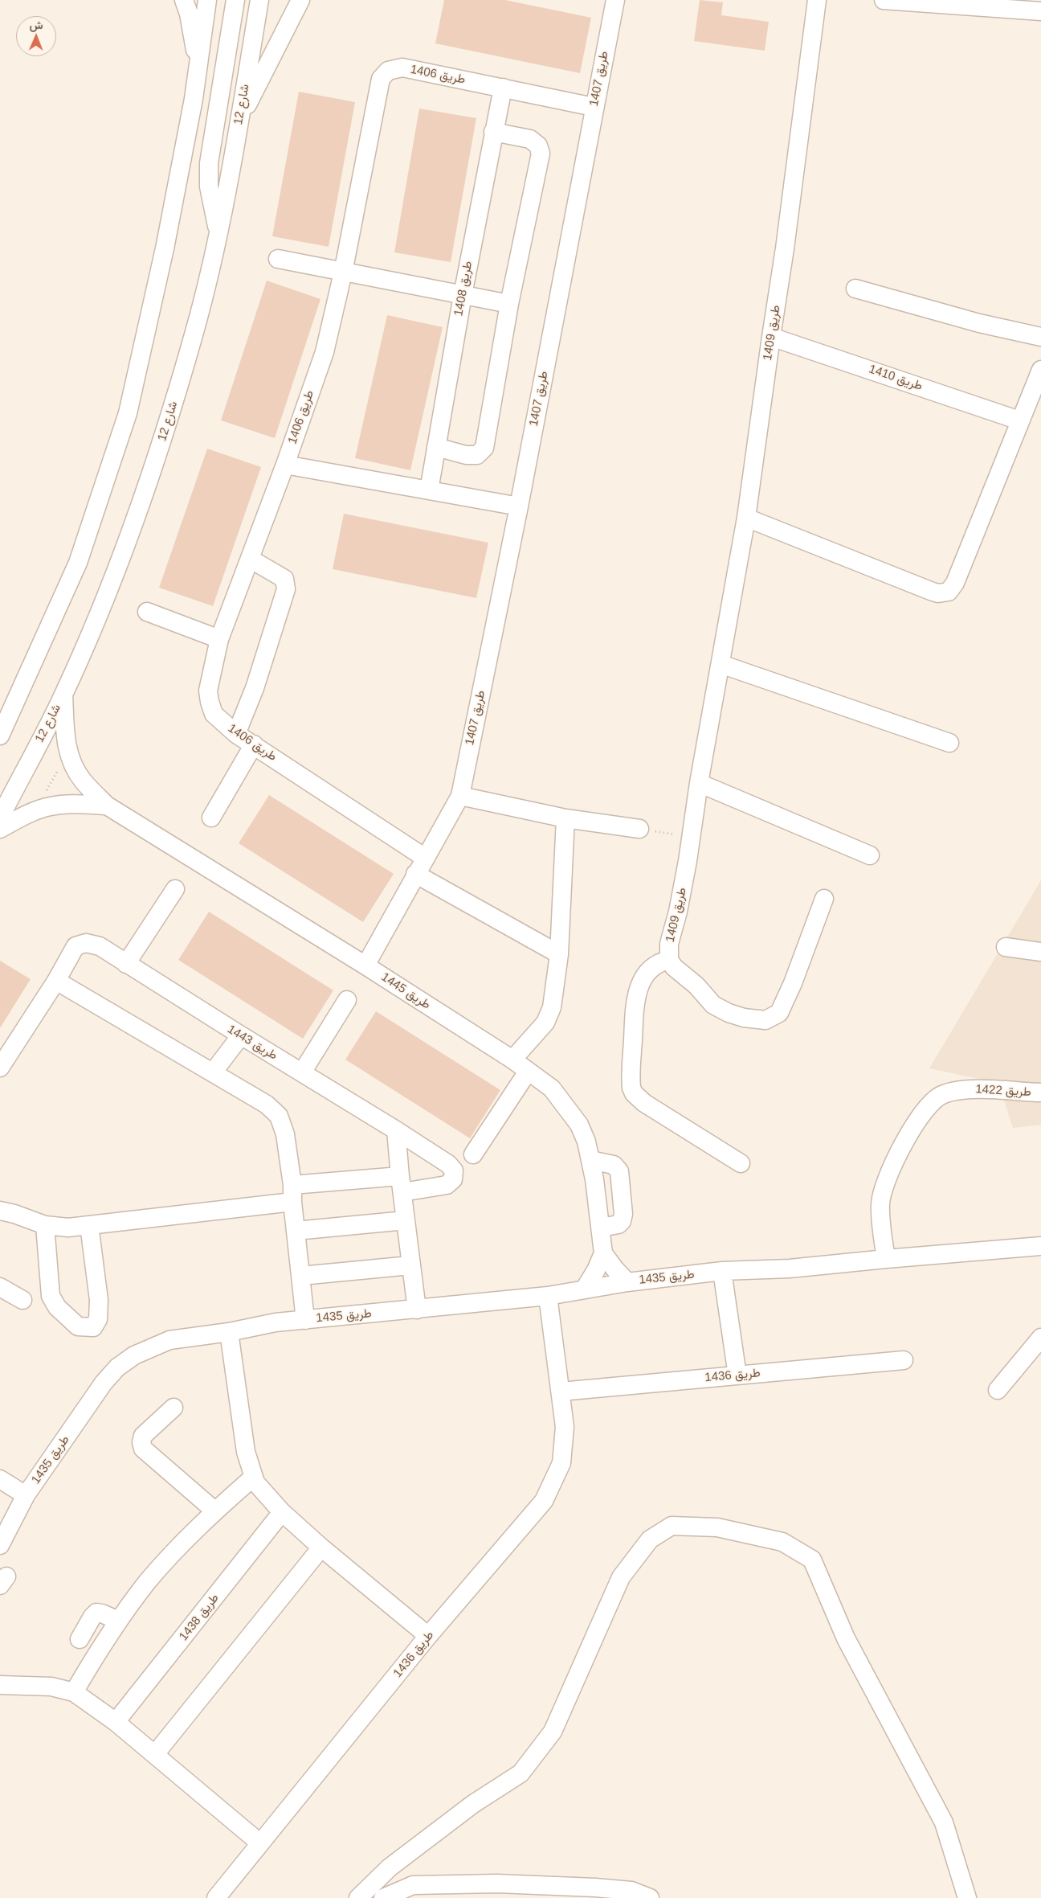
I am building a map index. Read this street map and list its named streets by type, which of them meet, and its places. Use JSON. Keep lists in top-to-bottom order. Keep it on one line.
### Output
{"streets":{"street":["طريق 1406","طريق 1407","شارع 12","طريق 1408","طريق 1409","طريق 1410","طريق 1445","طريق 1443","طريق 1422","طريق 1435","طريق 1436","طريق 1438"]},"crossings":[["طريق 1406","طريق 1407"],["طريق 1406","طريق 1408"],["طريق 1407","طريق 1445"],["شارع 12","طريق 1445"],["طريق 1409","طريق 1410"],["طريق 1445","طريق 1435"],["طريق 1422","طريق 1435"],["طريق 1435","طريق 1436"]],"north":"top"}
